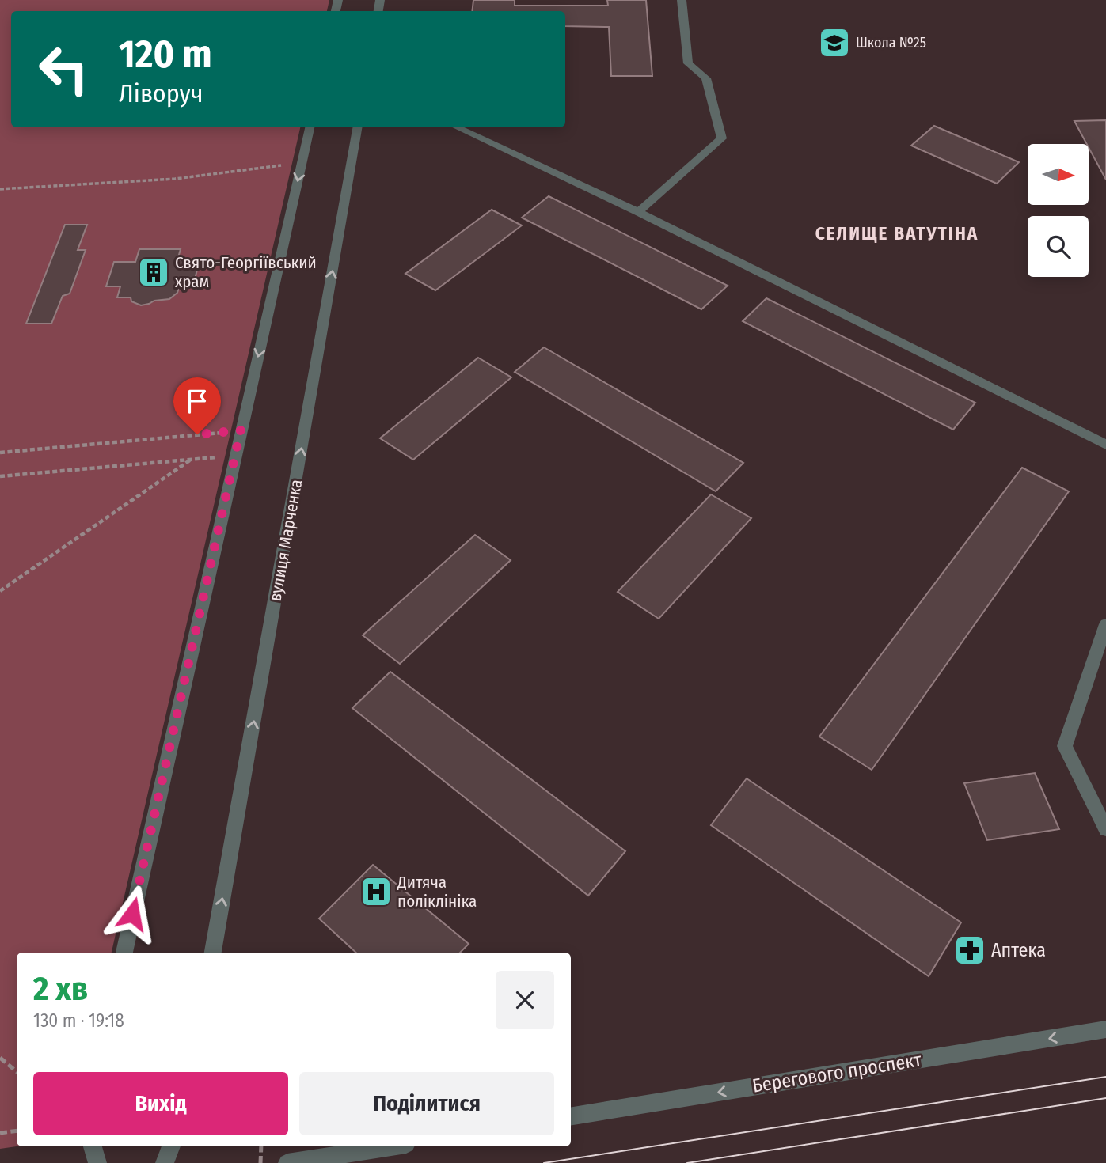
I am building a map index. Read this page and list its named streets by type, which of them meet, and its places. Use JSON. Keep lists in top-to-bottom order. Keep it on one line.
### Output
{"streets":{"street":["вулиця Марченка","Берегового проспект"]},"one_way":["Берегового проспект"],"districts":["СЕЛИЩЕ ВАТУТІНА"],"places":{"school or university":["Школа №25"],"building":["Свято-Георгіївський храм"],"hospital":["Дитяча поліклініка"],"pharmacy":["Аптека"]},"north":"right","page":{"turn":["120 m","Ліворуч"],"heading":["2 хв","130 m · 19:18"],"buttons":["Вихід","Поділитися"]}}
